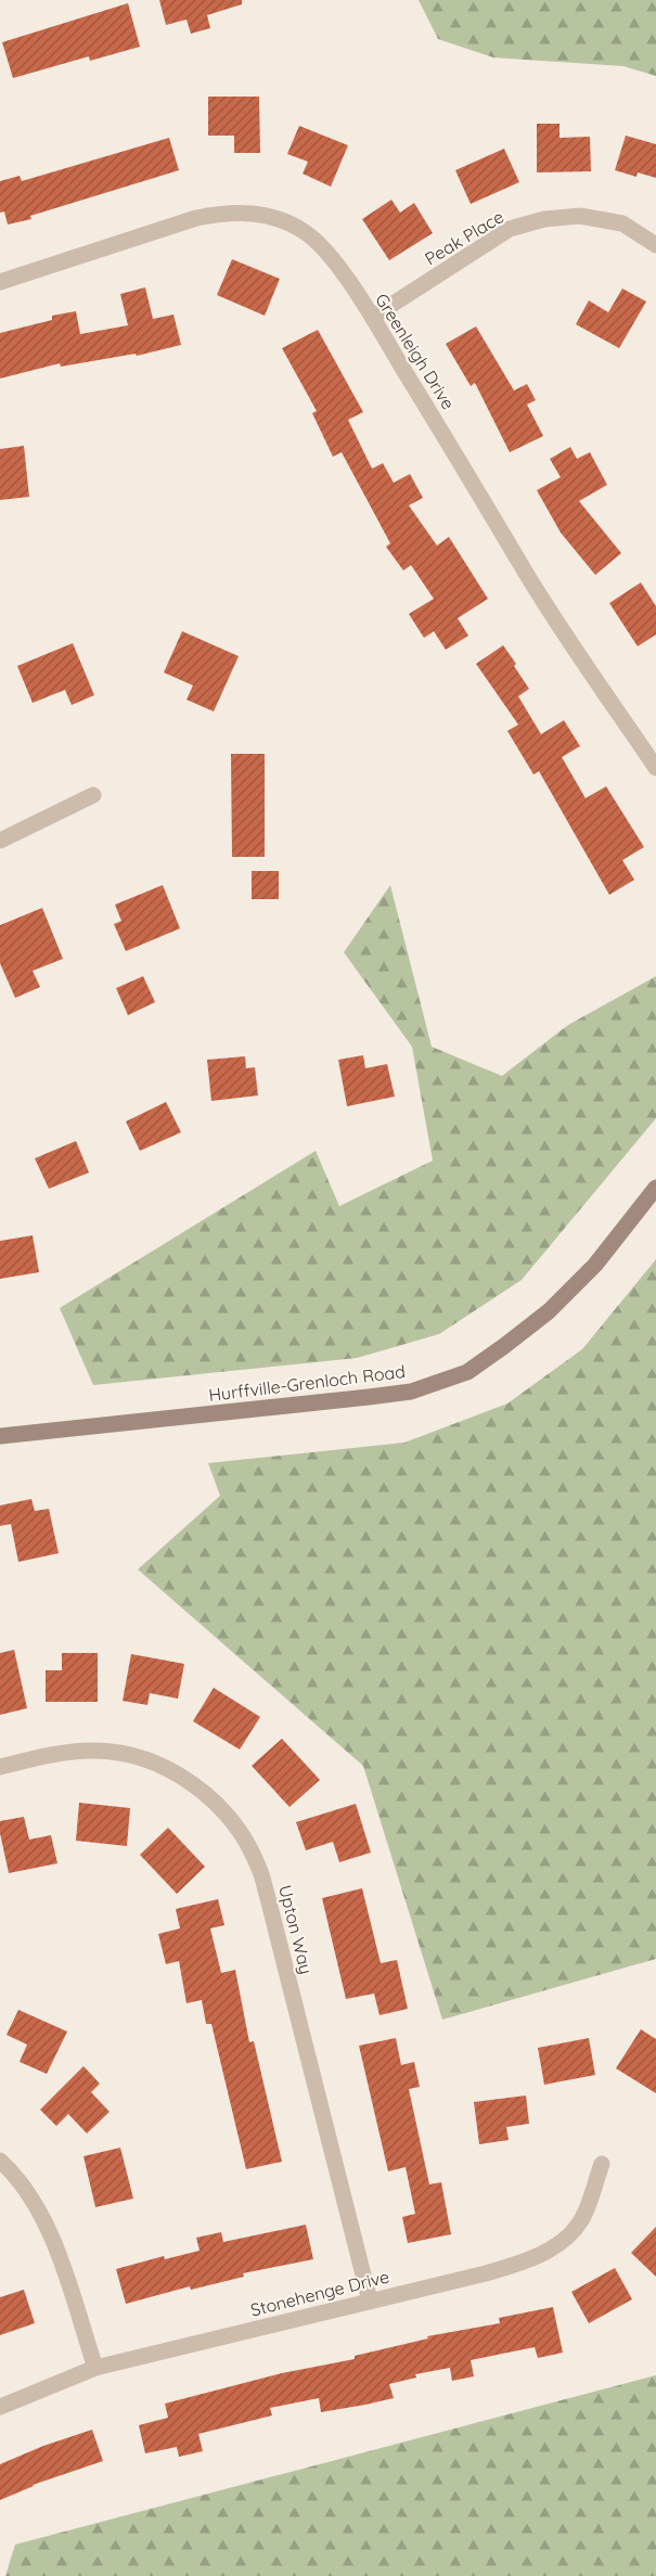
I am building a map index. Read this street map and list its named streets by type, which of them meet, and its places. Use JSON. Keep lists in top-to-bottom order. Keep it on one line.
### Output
{"streets":{"main road":["Hurffville-Grenloch Road"],"street":["Peak Place","Greenleigh Drive","Upton Way","Stonehenge Drive"]},"crossings":[["Peak Place","Greenleigh Drive"],["Upton Way","Stonehenge Drive"]]}
